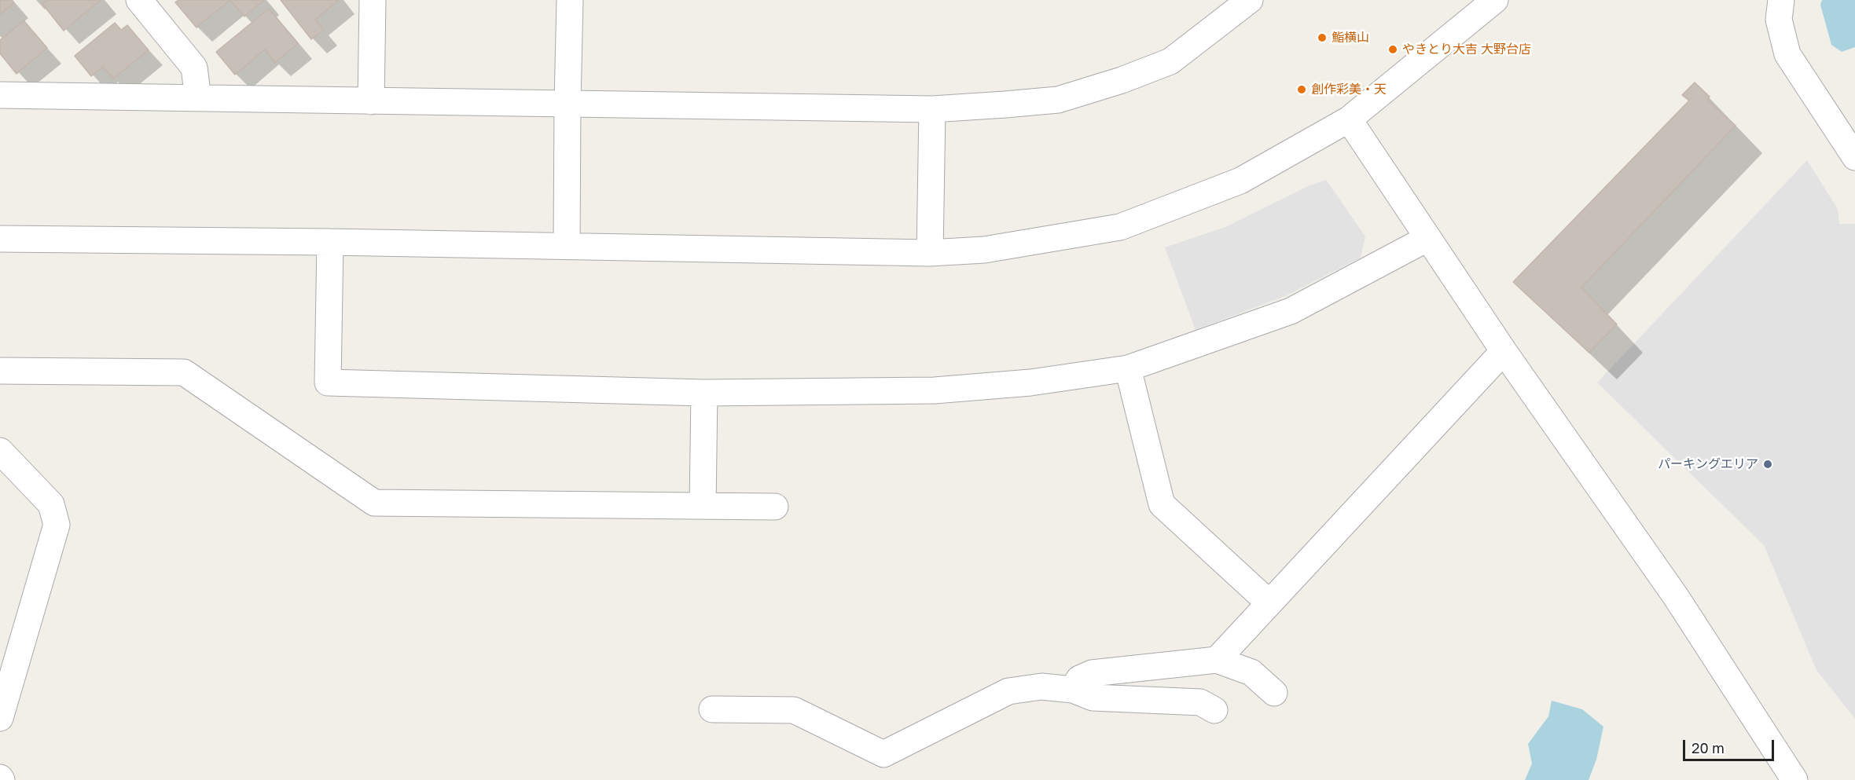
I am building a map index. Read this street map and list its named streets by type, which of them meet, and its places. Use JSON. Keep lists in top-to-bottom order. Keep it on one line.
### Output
{"places":["鮨横山","やきとり大吉 大野台店","創作彩美・天","パーキングエリア"],"scale_bar":"20 m"}
